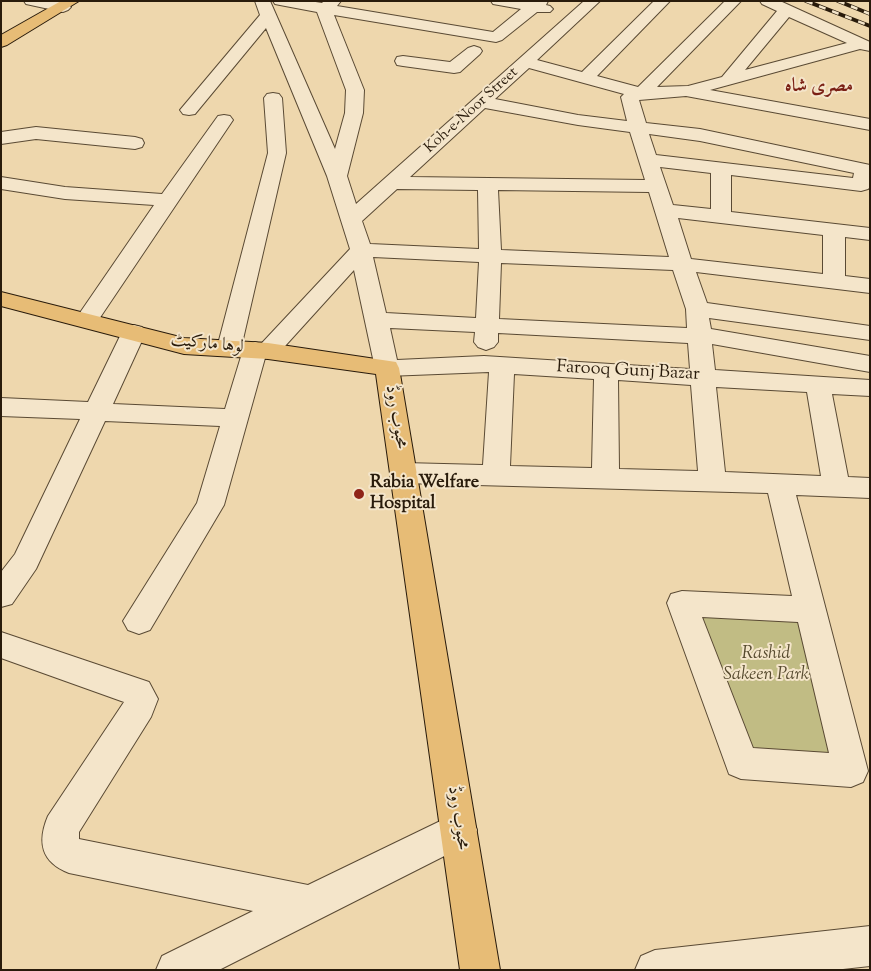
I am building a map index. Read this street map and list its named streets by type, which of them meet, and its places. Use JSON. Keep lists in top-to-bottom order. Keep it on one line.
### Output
{"streets":{"main road":["لوہا مارکیٹ","محبوب روڈ"],"street":["Koh-e-Noor Street","Farooq Gunj Bazar"]},"crossings":[["Koh-e-Noor Street","محبوب روڈ"],["لوہا مارکیٹ","Farooq Gunj Bazar"],["لوہا مارکیٹ","محبوب روڈ"],["Farooq Gunj Bazar","محبوب روڈ"]],"districts":["مصری شاہ"],"parks":["Rashid Sakeen Park"],"places":["Rabia Welfare Hospital"]}
